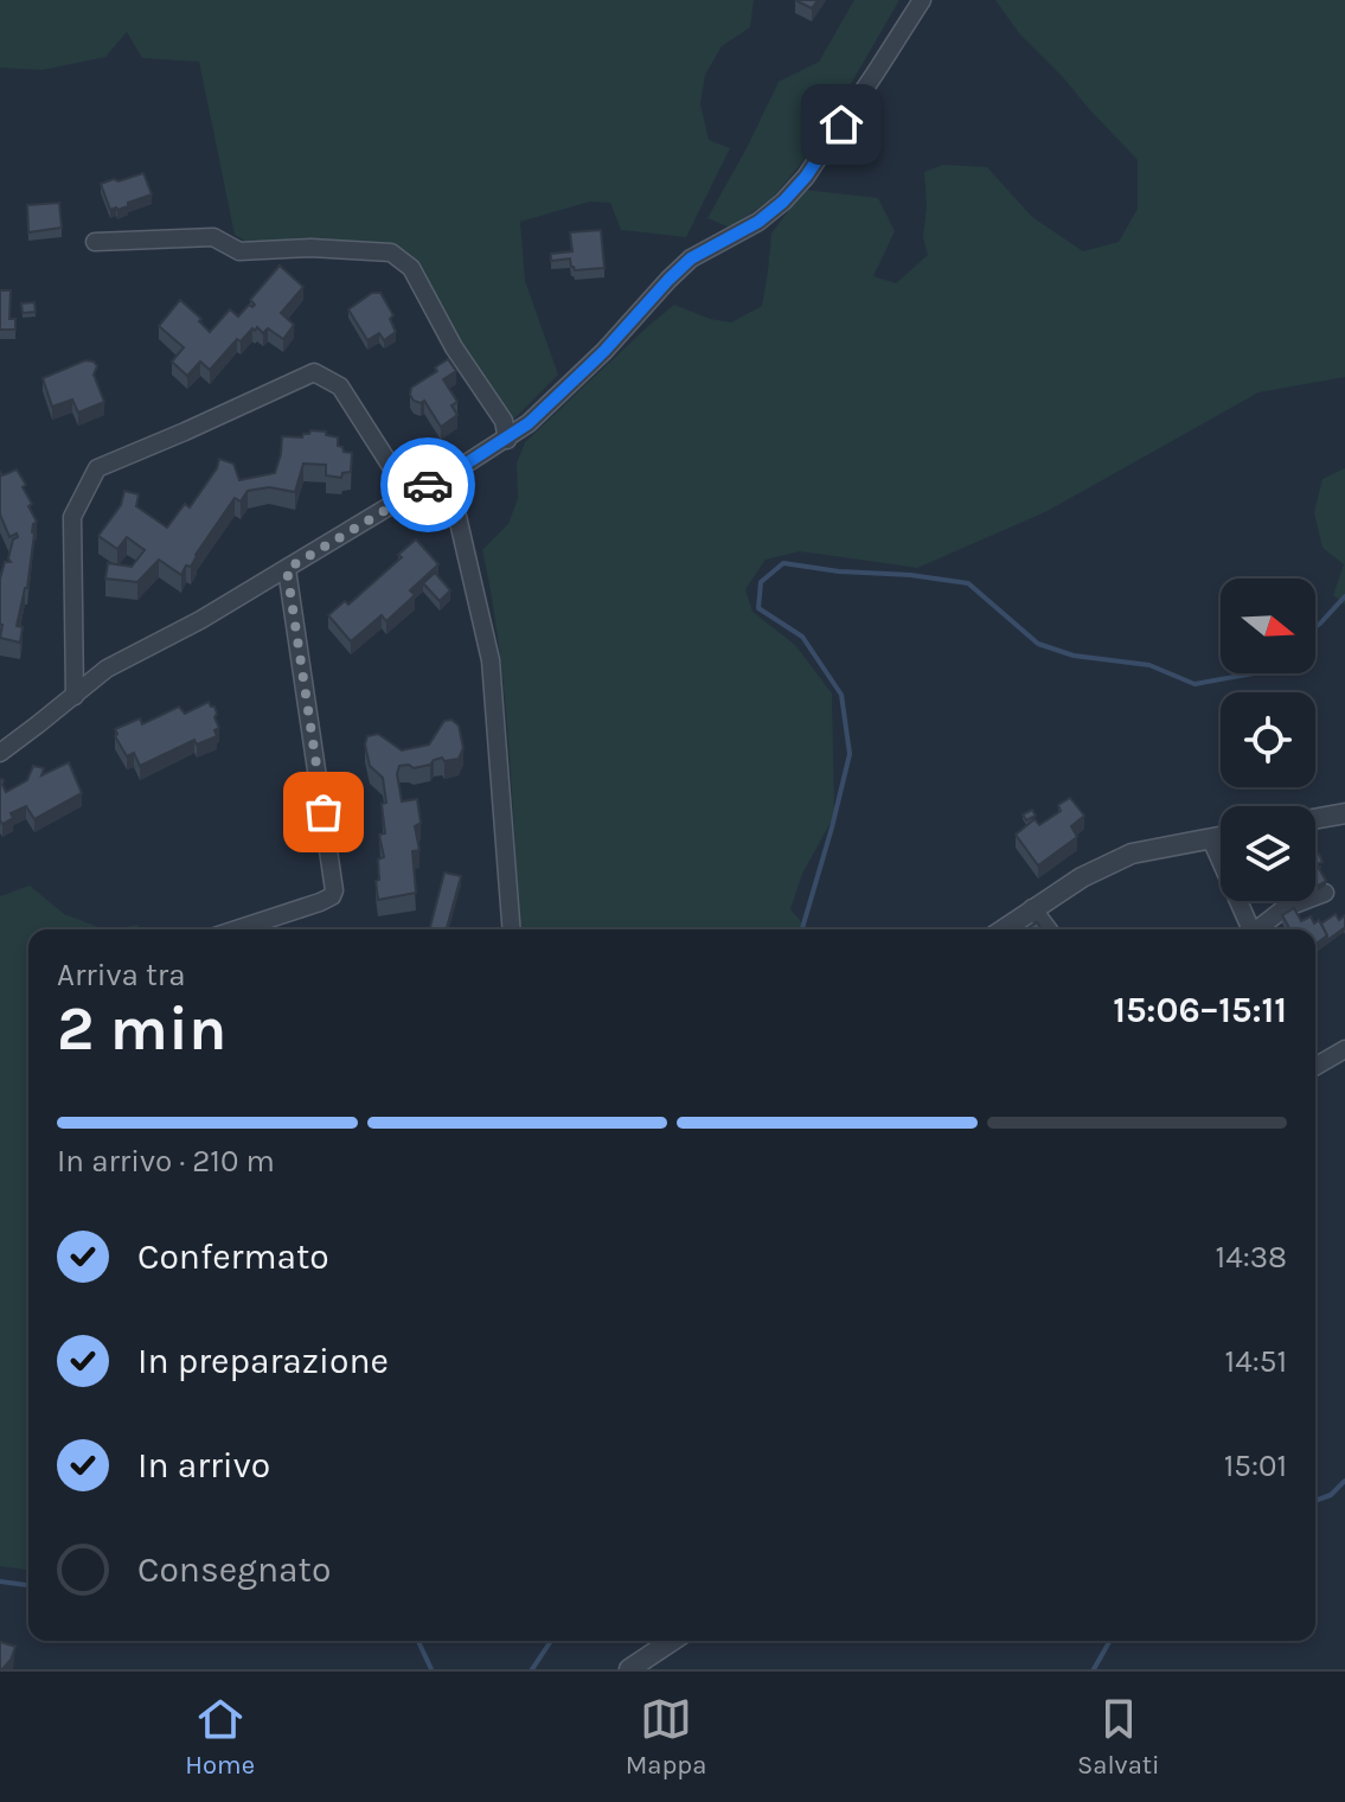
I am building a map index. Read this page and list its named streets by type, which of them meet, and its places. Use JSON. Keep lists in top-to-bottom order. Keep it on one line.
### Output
{"north":"right","page":{"heading":["2 min","Arriva tra","15:06–15:11"],"bar":"In arrivo · 210 m","list":[["Confermato","14:38"],["In preparazione","14:51"],["In arrivo","15:01"],"Consegnato"],"tabs":["Home","Mappa","Salvati"]}}
